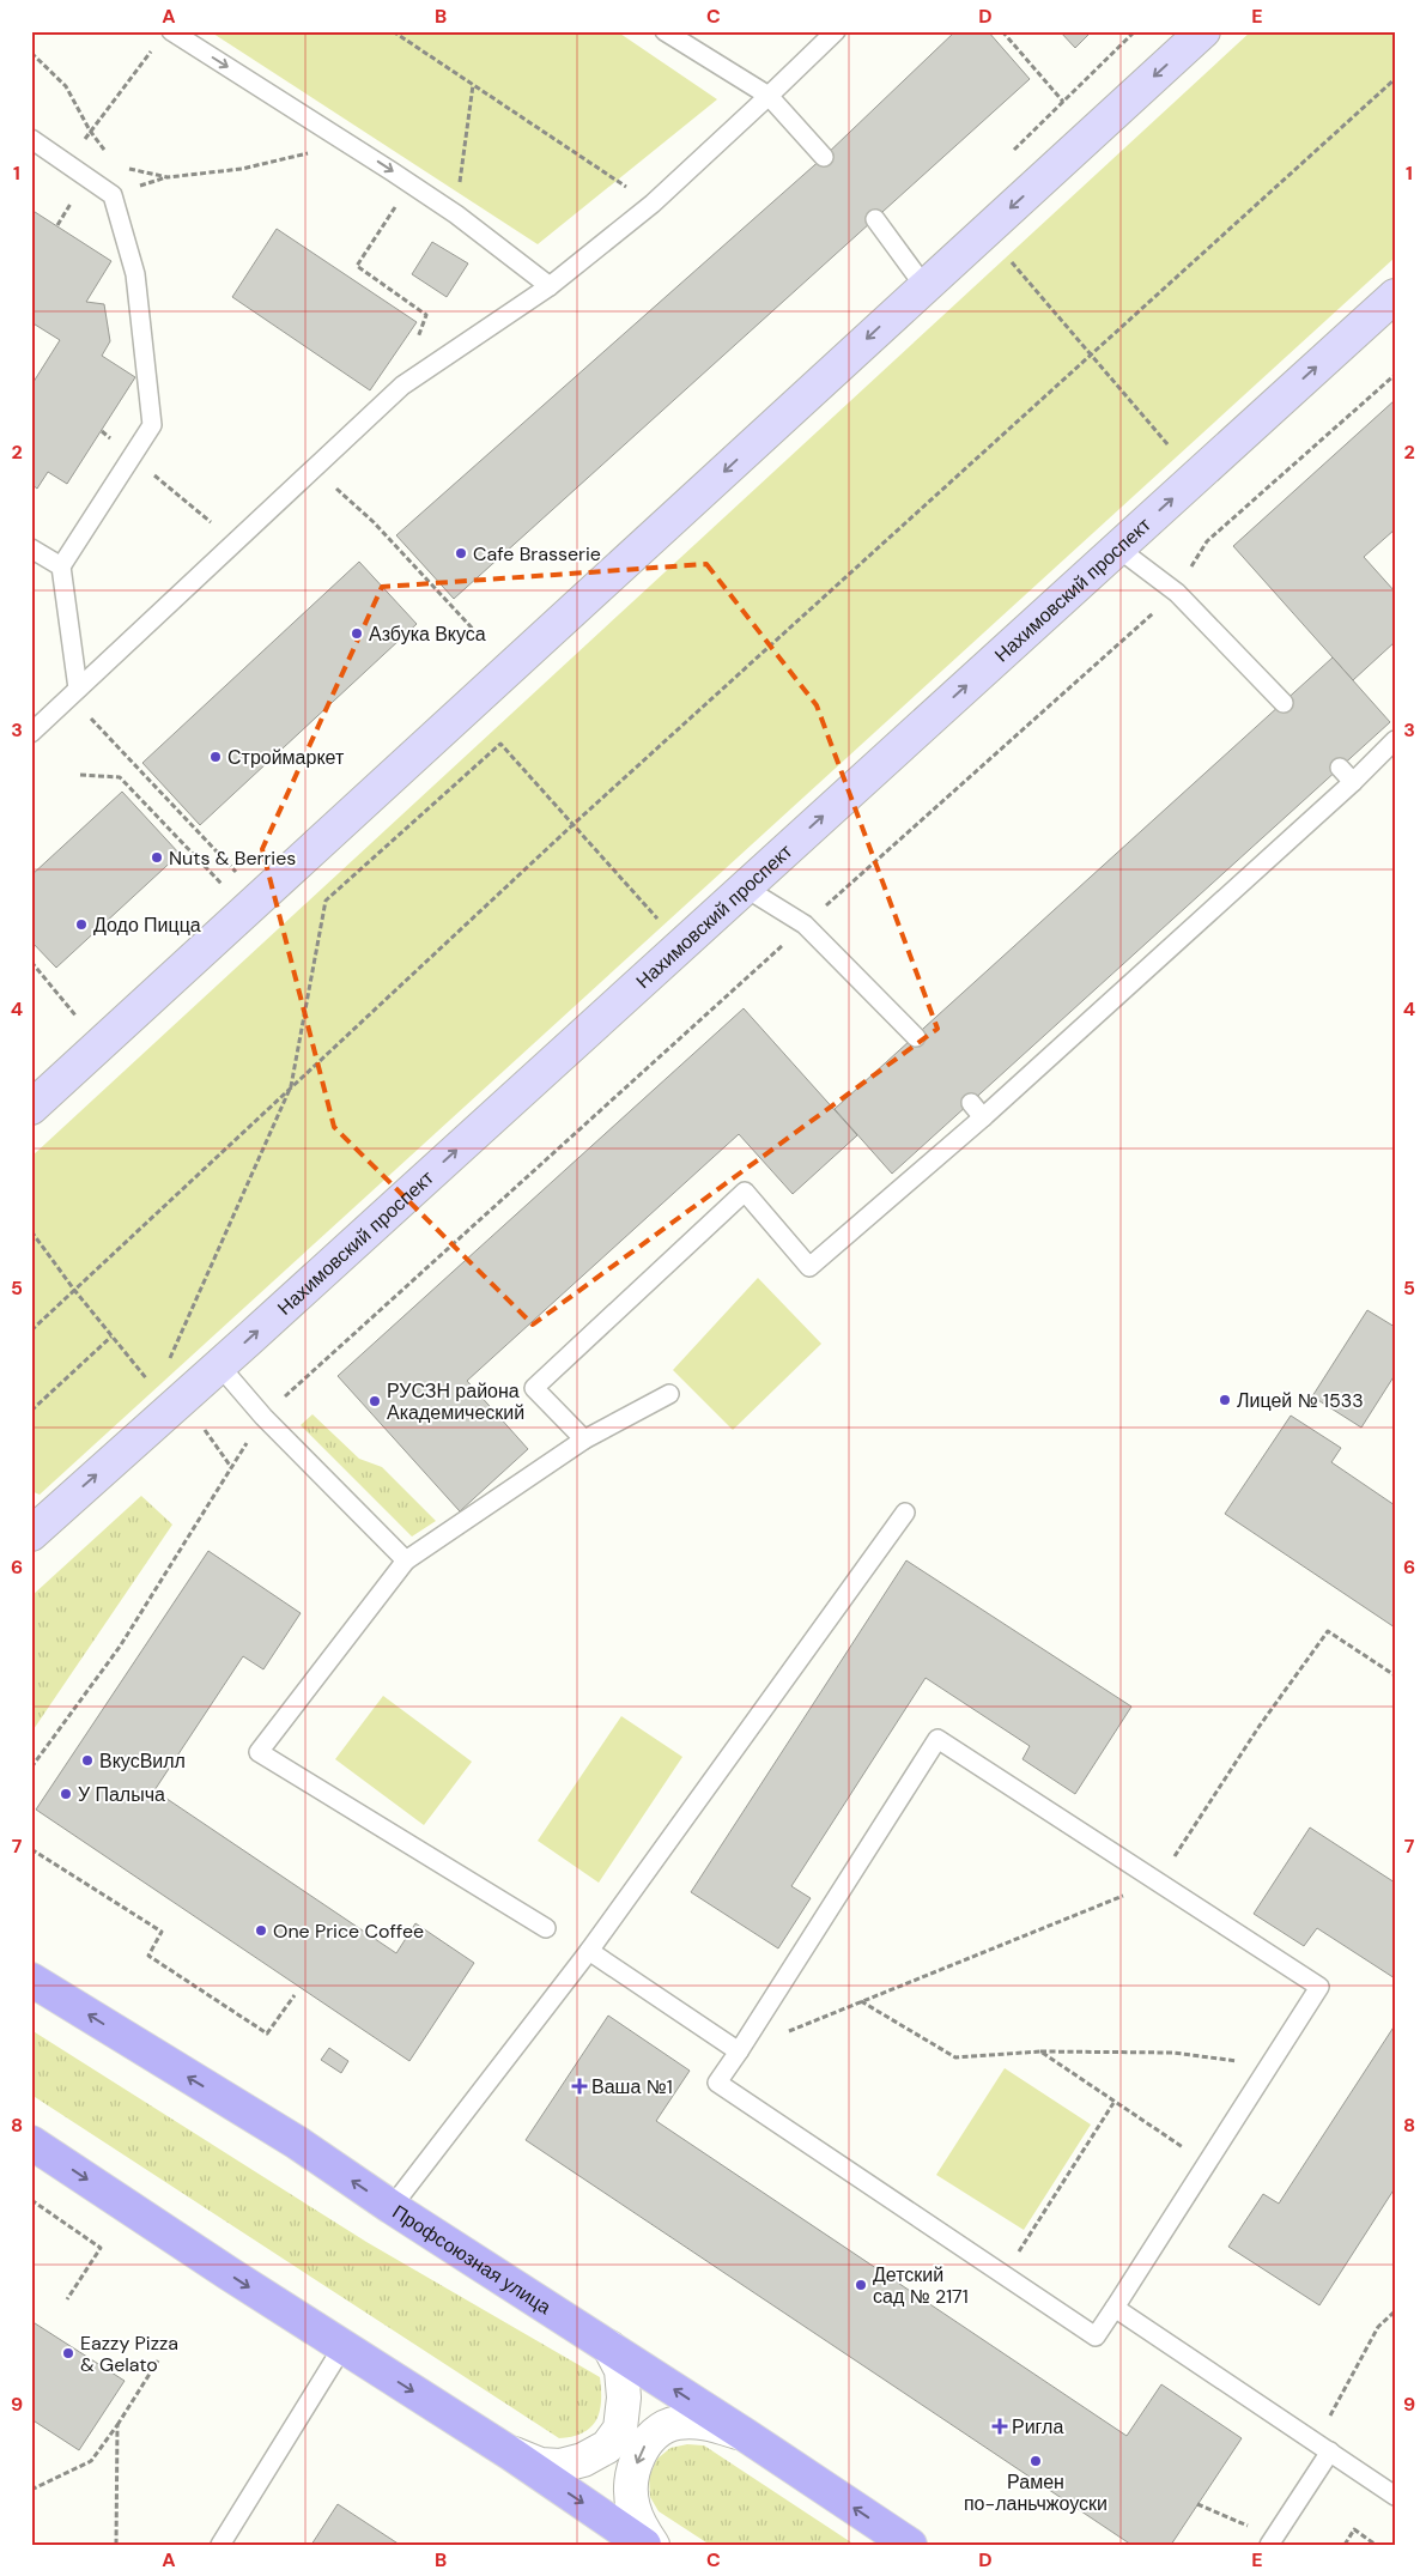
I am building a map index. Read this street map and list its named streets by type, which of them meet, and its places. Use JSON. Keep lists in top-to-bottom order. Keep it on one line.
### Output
{"streets":{"main road":["Нахимовский проспект","Профсоюзная улица"]},"one_way":["Нахимовский проспект"],"places":{"other":["Cafe Brasserie","Азбука Вкуса","Строймаркет","Nuts & Berries","Додо Пицца","Лицей № 1533","РУСЗН района Академический","ВкусВилл","У Палыча","One Price Coffee","Детский сад № 2171","Eazzy Pizza & Gelato","Рамен по-ланьчжоуски"],"health":["Ваша №1","Ригла"]},"grid":{"columns":["A","B","C","D","E"],"rows":["1","2","3","4","5","6","7","8","9"]}}
